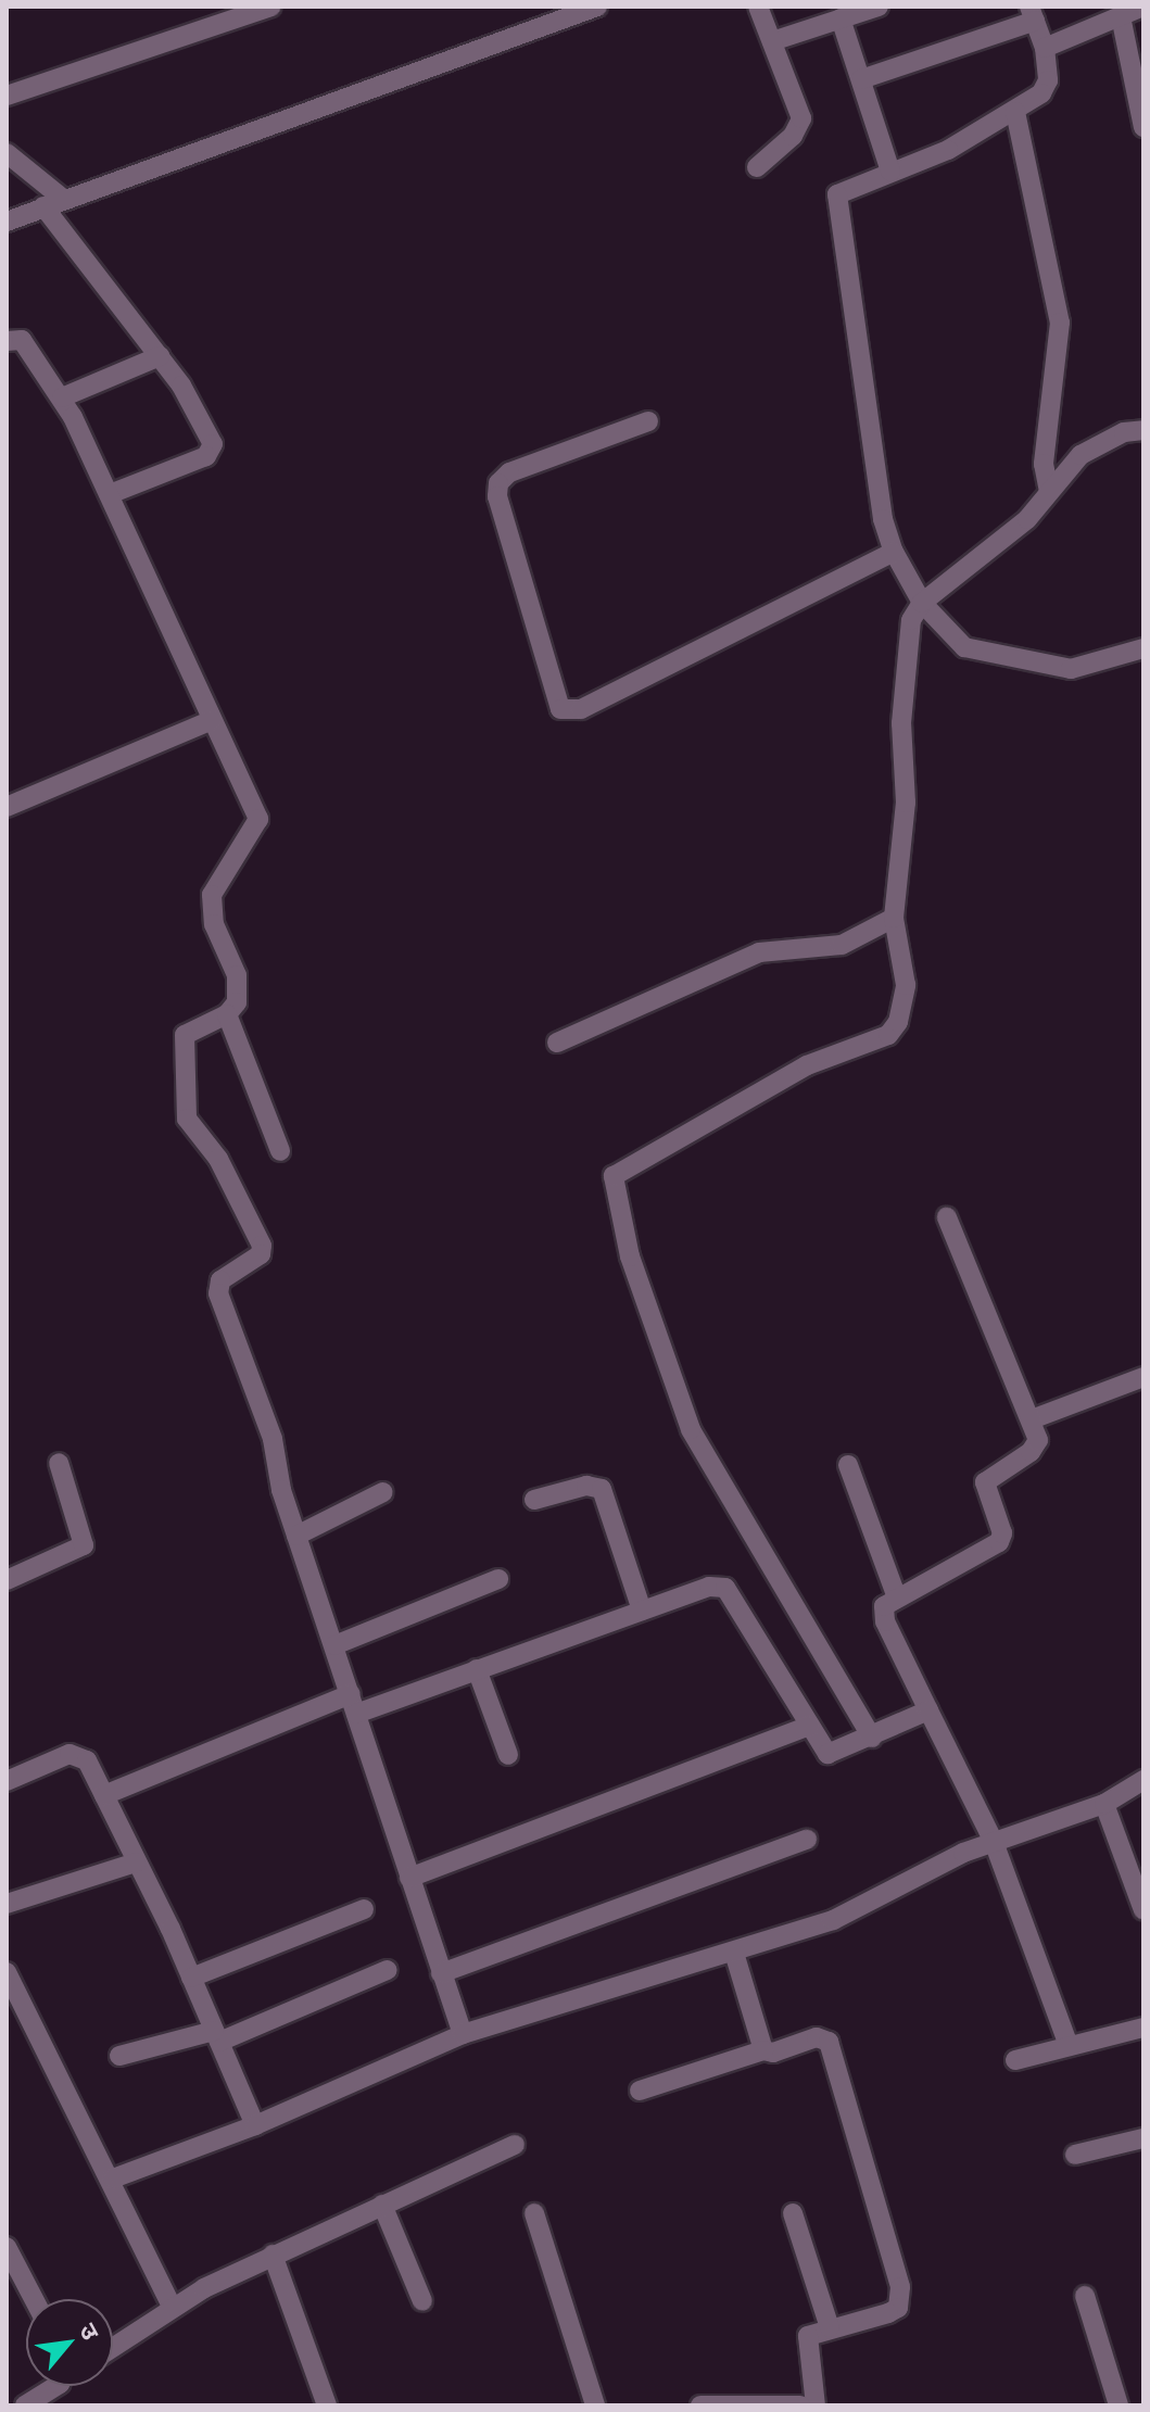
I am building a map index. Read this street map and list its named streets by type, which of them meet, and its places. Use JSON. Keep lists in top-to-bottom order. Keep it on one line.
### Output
{"north":"top right"}
